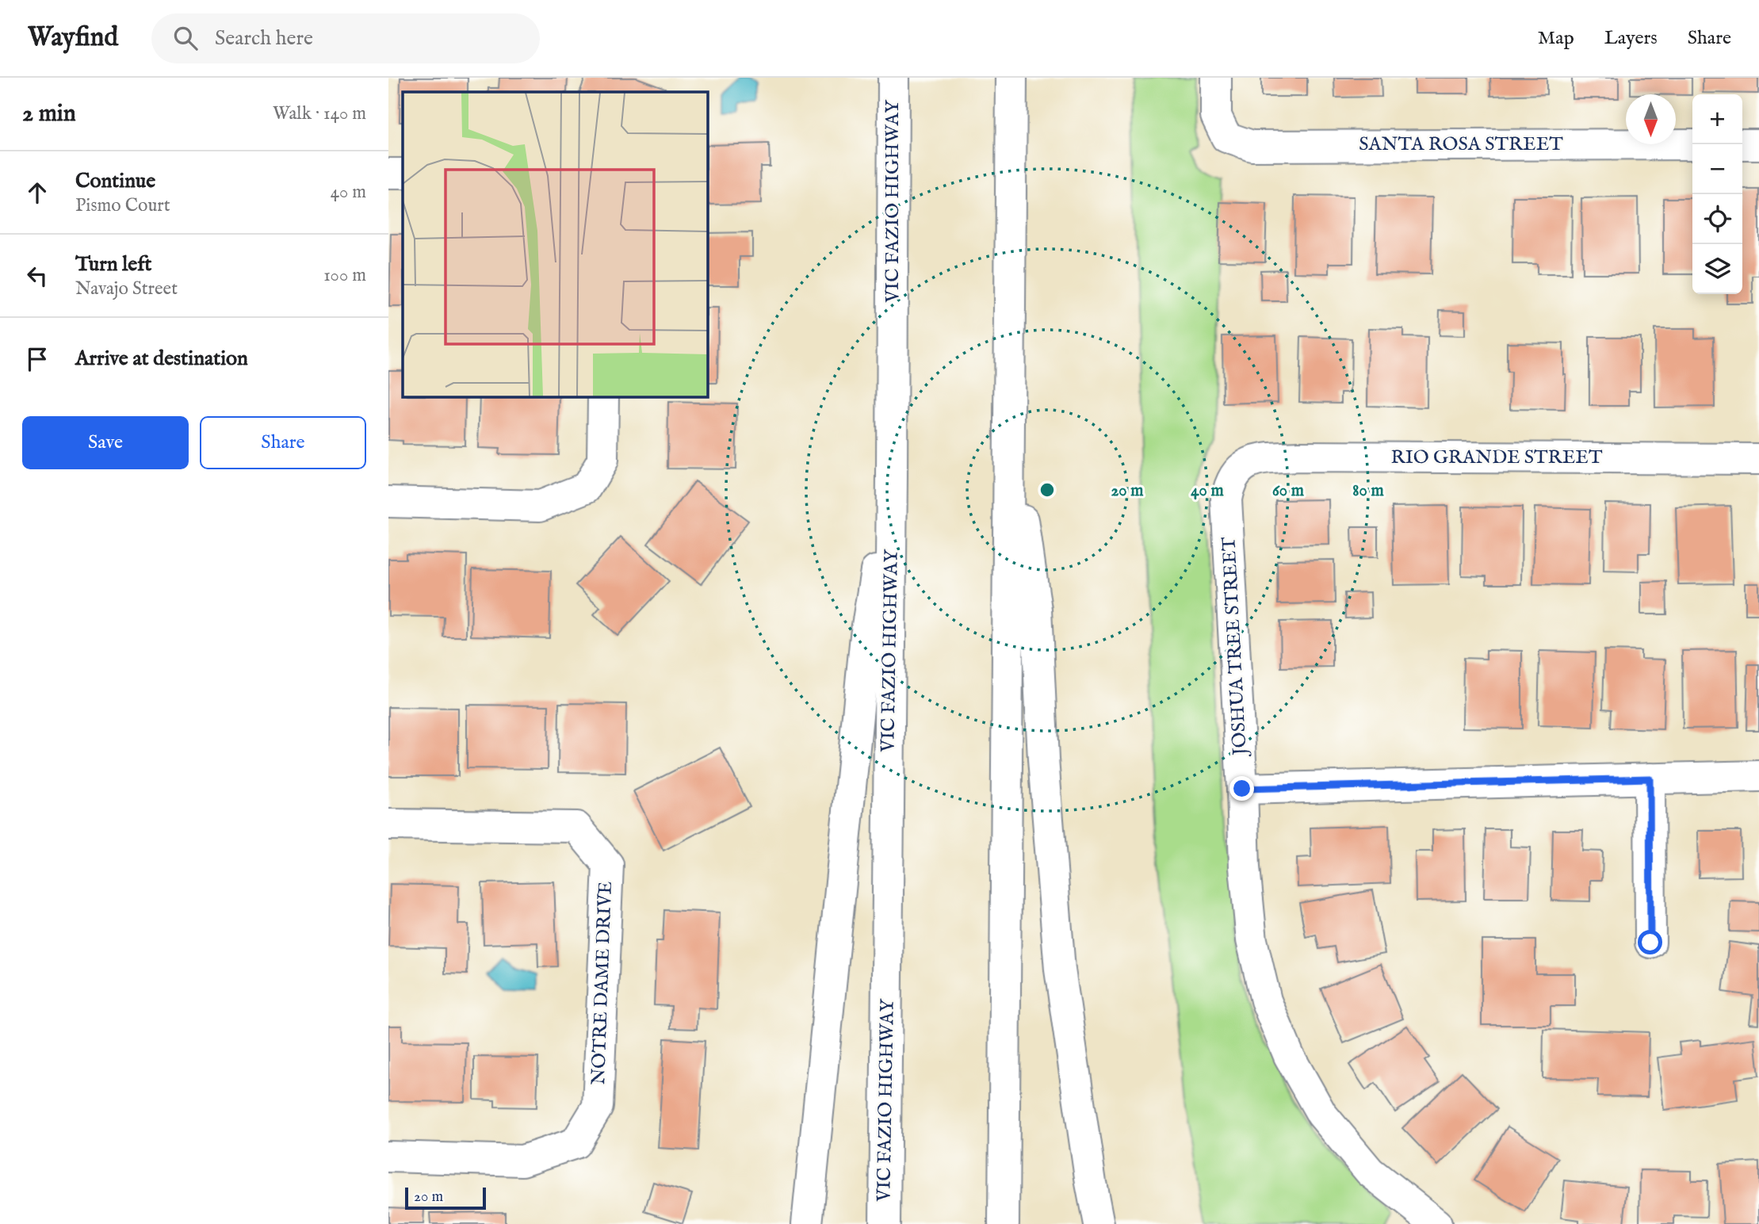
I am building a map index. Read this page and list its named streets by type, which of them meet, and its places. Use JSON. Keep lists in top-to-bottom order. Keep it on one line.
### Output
{"streets":{"main road":["SANTA ROSA STREET","VIC FAZIO HIGHWAY","RIO GRANDE STREET","JOSHUA TREE STREET","NOTRE DAME DRIVE"]},"crossings":[["RIO GRANDE STREET","JOSHUA TREE STREET"]],"scale_bar":"20 m","north":"bottom","page":{"header":"Wayfind","search":"Search here","nav":["Map","Layers","Share"],"heading":["2 min","Walk · 140 m"],"map_buttons":["+","−"],"list":[["Continue","Pismo Court","40 m"],["Turn left","Navajo Street","100 m"],"Arrive at destination"],"buttons":["Save","Share"],"scale":"20 m"},"rings":["20 m","40 m","60 m","80 m"]}
